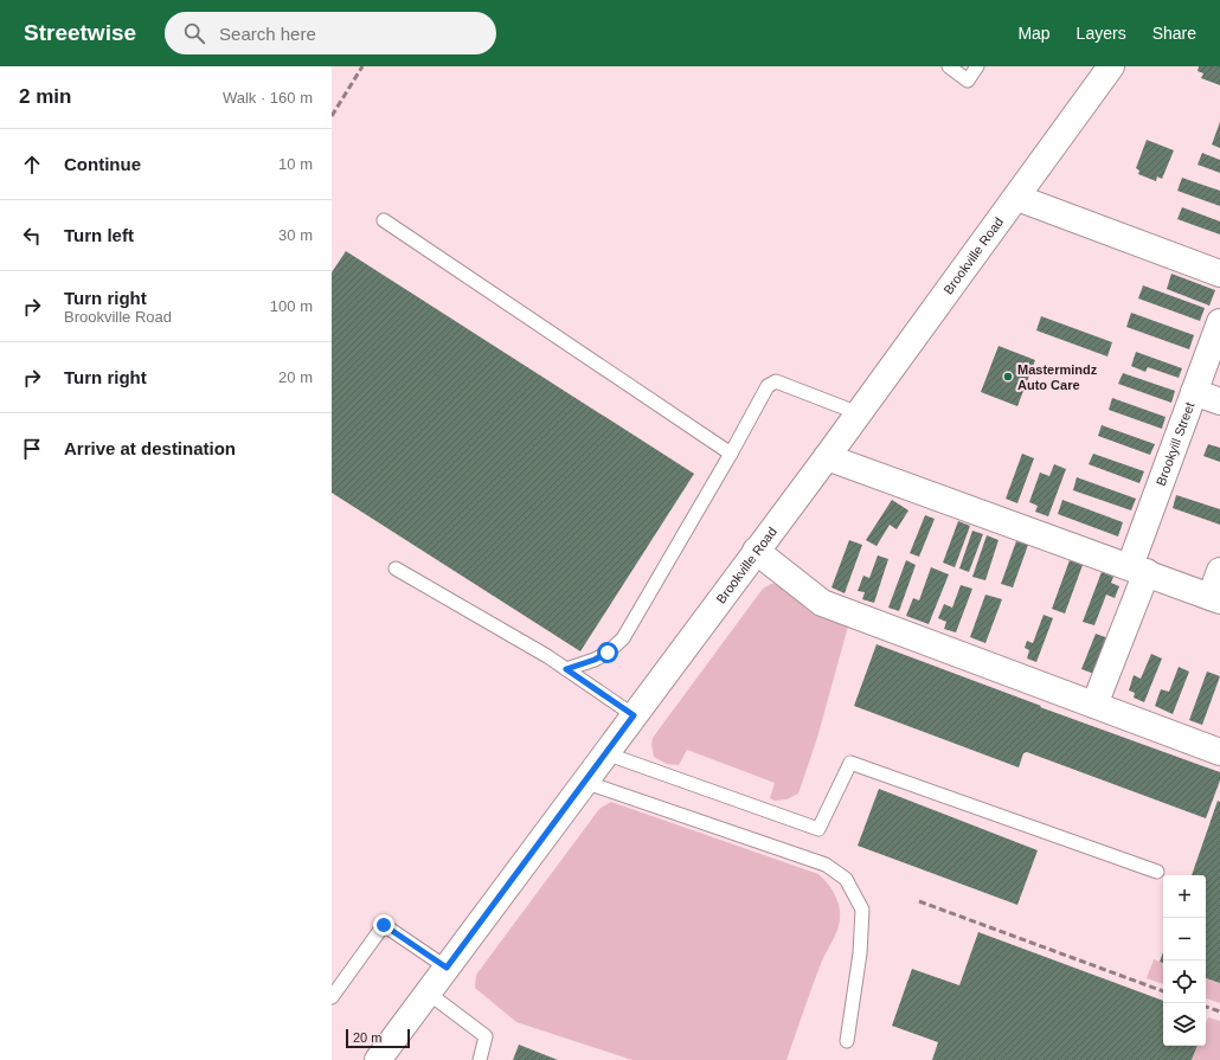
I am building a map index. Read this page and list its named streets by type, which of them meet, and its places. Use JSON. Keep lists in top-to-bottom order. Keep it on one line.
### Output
{"streets":{"street":["Brookville Road","Brookyill Street"]},"places":["Mastermindz Auto Care"],"scale_bar":"20 m","page":{"header":"Streetwise","search":"Search here","nav":["Map","Layers","Share"],"heading":["2 min","Walk · 160 m"],"list":[["Continue","10 m"],["Turn left","30 m"],["Turn right","Brookville Road","100 m"],["Turn right","20 m"],"Arrive at destination"],"map_buttons":["+","−"],"scale":"20 m"}}
